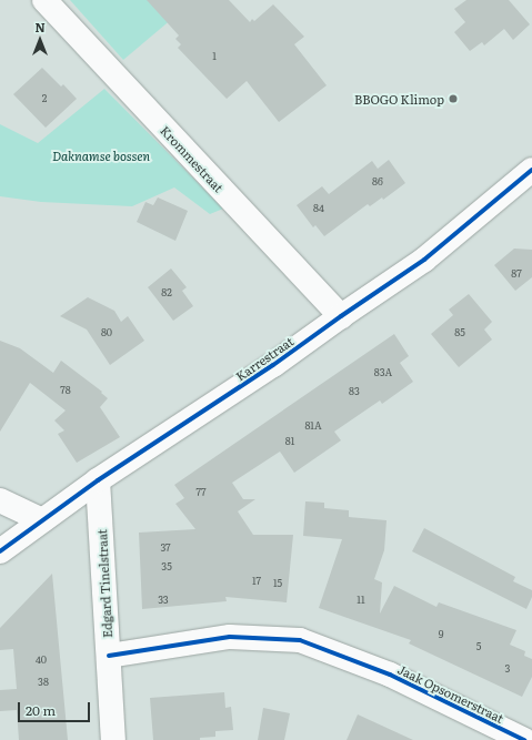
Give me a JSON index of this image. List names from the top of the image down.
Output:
{
  "streets": {
    "street": [
      "Krommestraat",
      "Karrestraat",
      "Edgard Tinelstraat",
      "Jaak Opsomerstraat"
    ]
  },
  "crossings": [
    ["Krommestraat", "Karrestraat"],
    ["Karrestraat", "Edgard Tinelstraat"],
    ["Edgard Tinelstraat", "Jaak Opsomerstraat"]
  ],
  "parks": ["Daknamse bossen"],
  "places": ["BBOGO Klimop"],
  "house_numbers": [
    "1",
    "2",
    "86",
    "84",
    "87",
    "82",
    "80",
    "85",
    "83A",
    "78",
    "83",
    "81A",
    "81",
    "77",
    "37",
    "35",
    "17",
    "15",
    "33",
    "11",
    "9",
    "5",
    "40",
    "3",
    "38"
  ],
  "scale_bar": "20 m",
  "north": "top"
}
